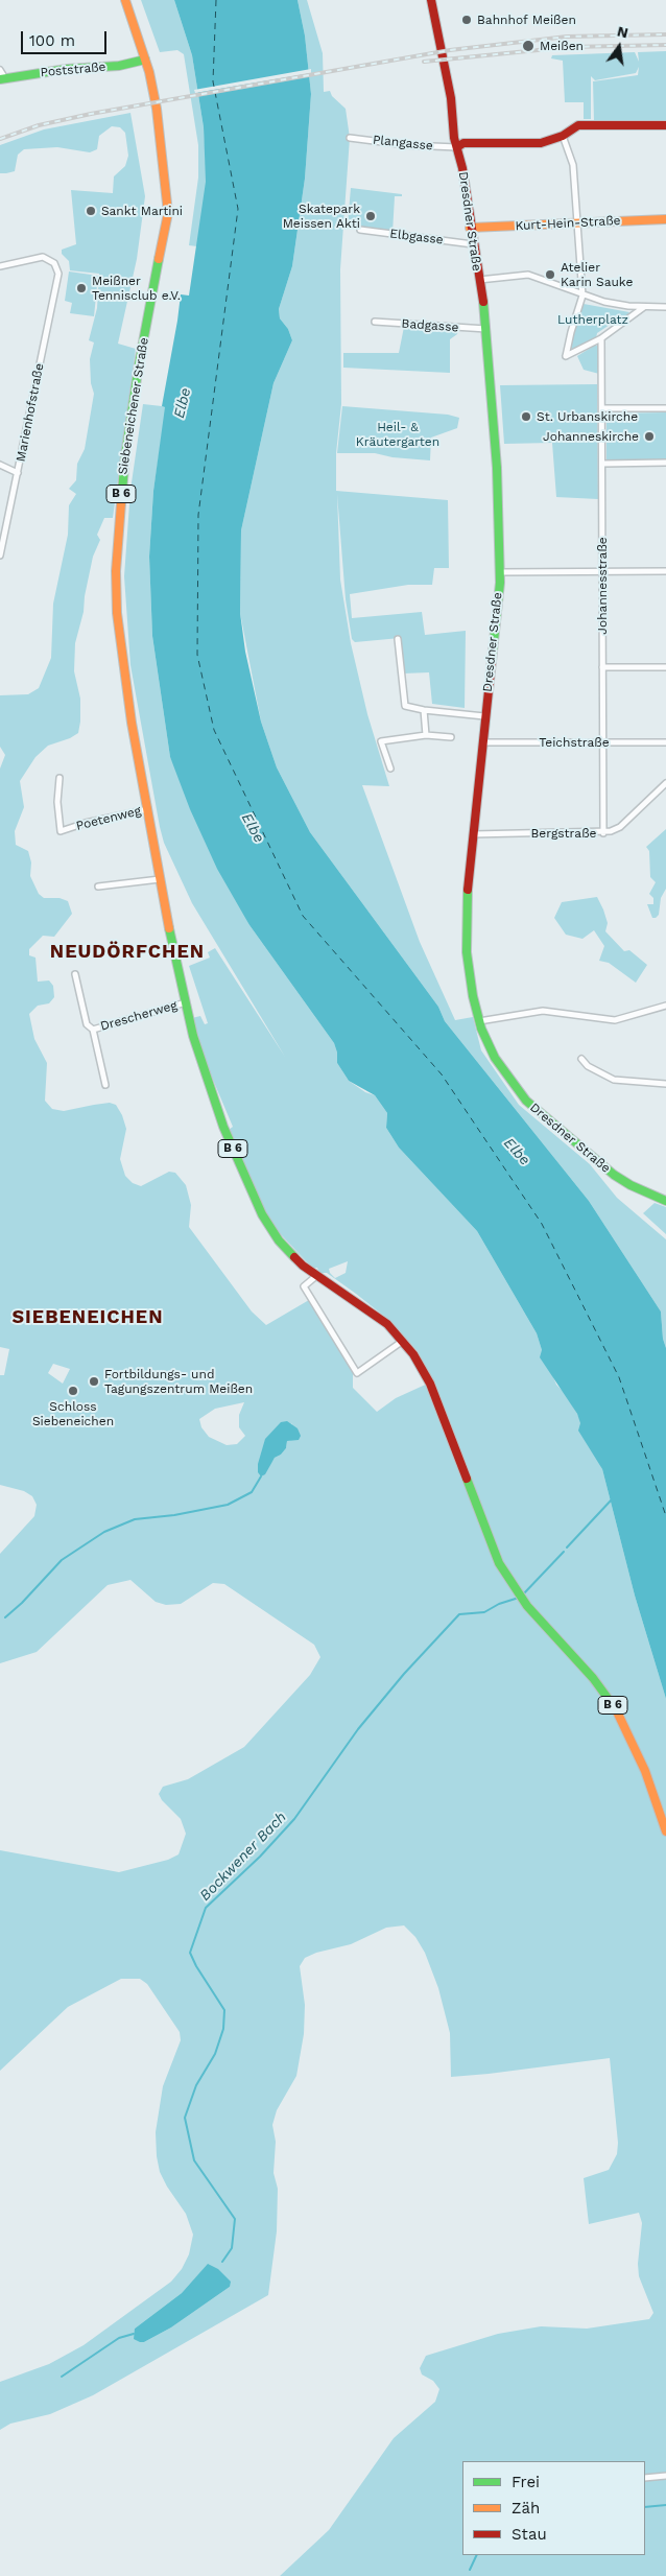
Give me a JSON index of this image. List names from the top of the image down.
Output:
{
  "streets": {
    "main road": [
      "Poststraße",
      "Dresdner Straße",
      "Kurt-Hein-Straße",
      "Siebeneichener Straße",
      "B 6"
    ],
    "street": [
      "Plangasse",
      "Elbgasse",
      "Badgasse",
      "Marienhofstraße",
      "Johannesstraße",
      "Teichstraße",
      "Poetenweg",
      "Bergstraße",
      "Drescherweg"
    ]
  },
  "crossings": [
    ["Poststraße", "Siebeneichener Straße"],
    ["Poststraße", "B 6"],
    ["Plangasse", "Dresdner Straße"],
    ["Dresdner Straße", "Kurt-Hein-Straße"],
    ["Dresdner Straße", "Elbgasse"],
    ["Dresdner Straße", "Badgasse"],
    ["Dresdner Straße", "Teichstraße"],
    ["Dresdner Straße", "Bergstraße"],
    ["Siebeneichener Straße", "B 6"],
    ["Siebeneichener Straße", "Poetenweg"],
    ["Siebeneichener Straße", "Drescherweg"],
    ["Johannesstraße", "Teichstraße"],
    ["Johannesstraße", "Bergstraße"]
  ],
  "districts": ["NEUDÖRFCHEN", "SIEBENEICHEN"],
  "water": ["Elbe", "Bockwener Bach"],
  "parks": ["Lutherplatz", "Heil- & Kräutergarten"],
  "places": [
    "Bahnhof Meißen",
    "Meißen",
    "Sankt Martini",
    "Skatepark Meissen Akti",
    "Atelier Karin Sauke",
    "Meißner Tennisclub e.V.",
    "St. Urbanskirche",
    "Johanneskirche",
    "Fortbildungs- und Tagungszentrum Meißen",
    "Schloss Siebeneichen"
  ],
  "legend": ["Frei", "Zäh", "Stau"],
  "scale_bar": "100 m",
  "north": "top"
}
